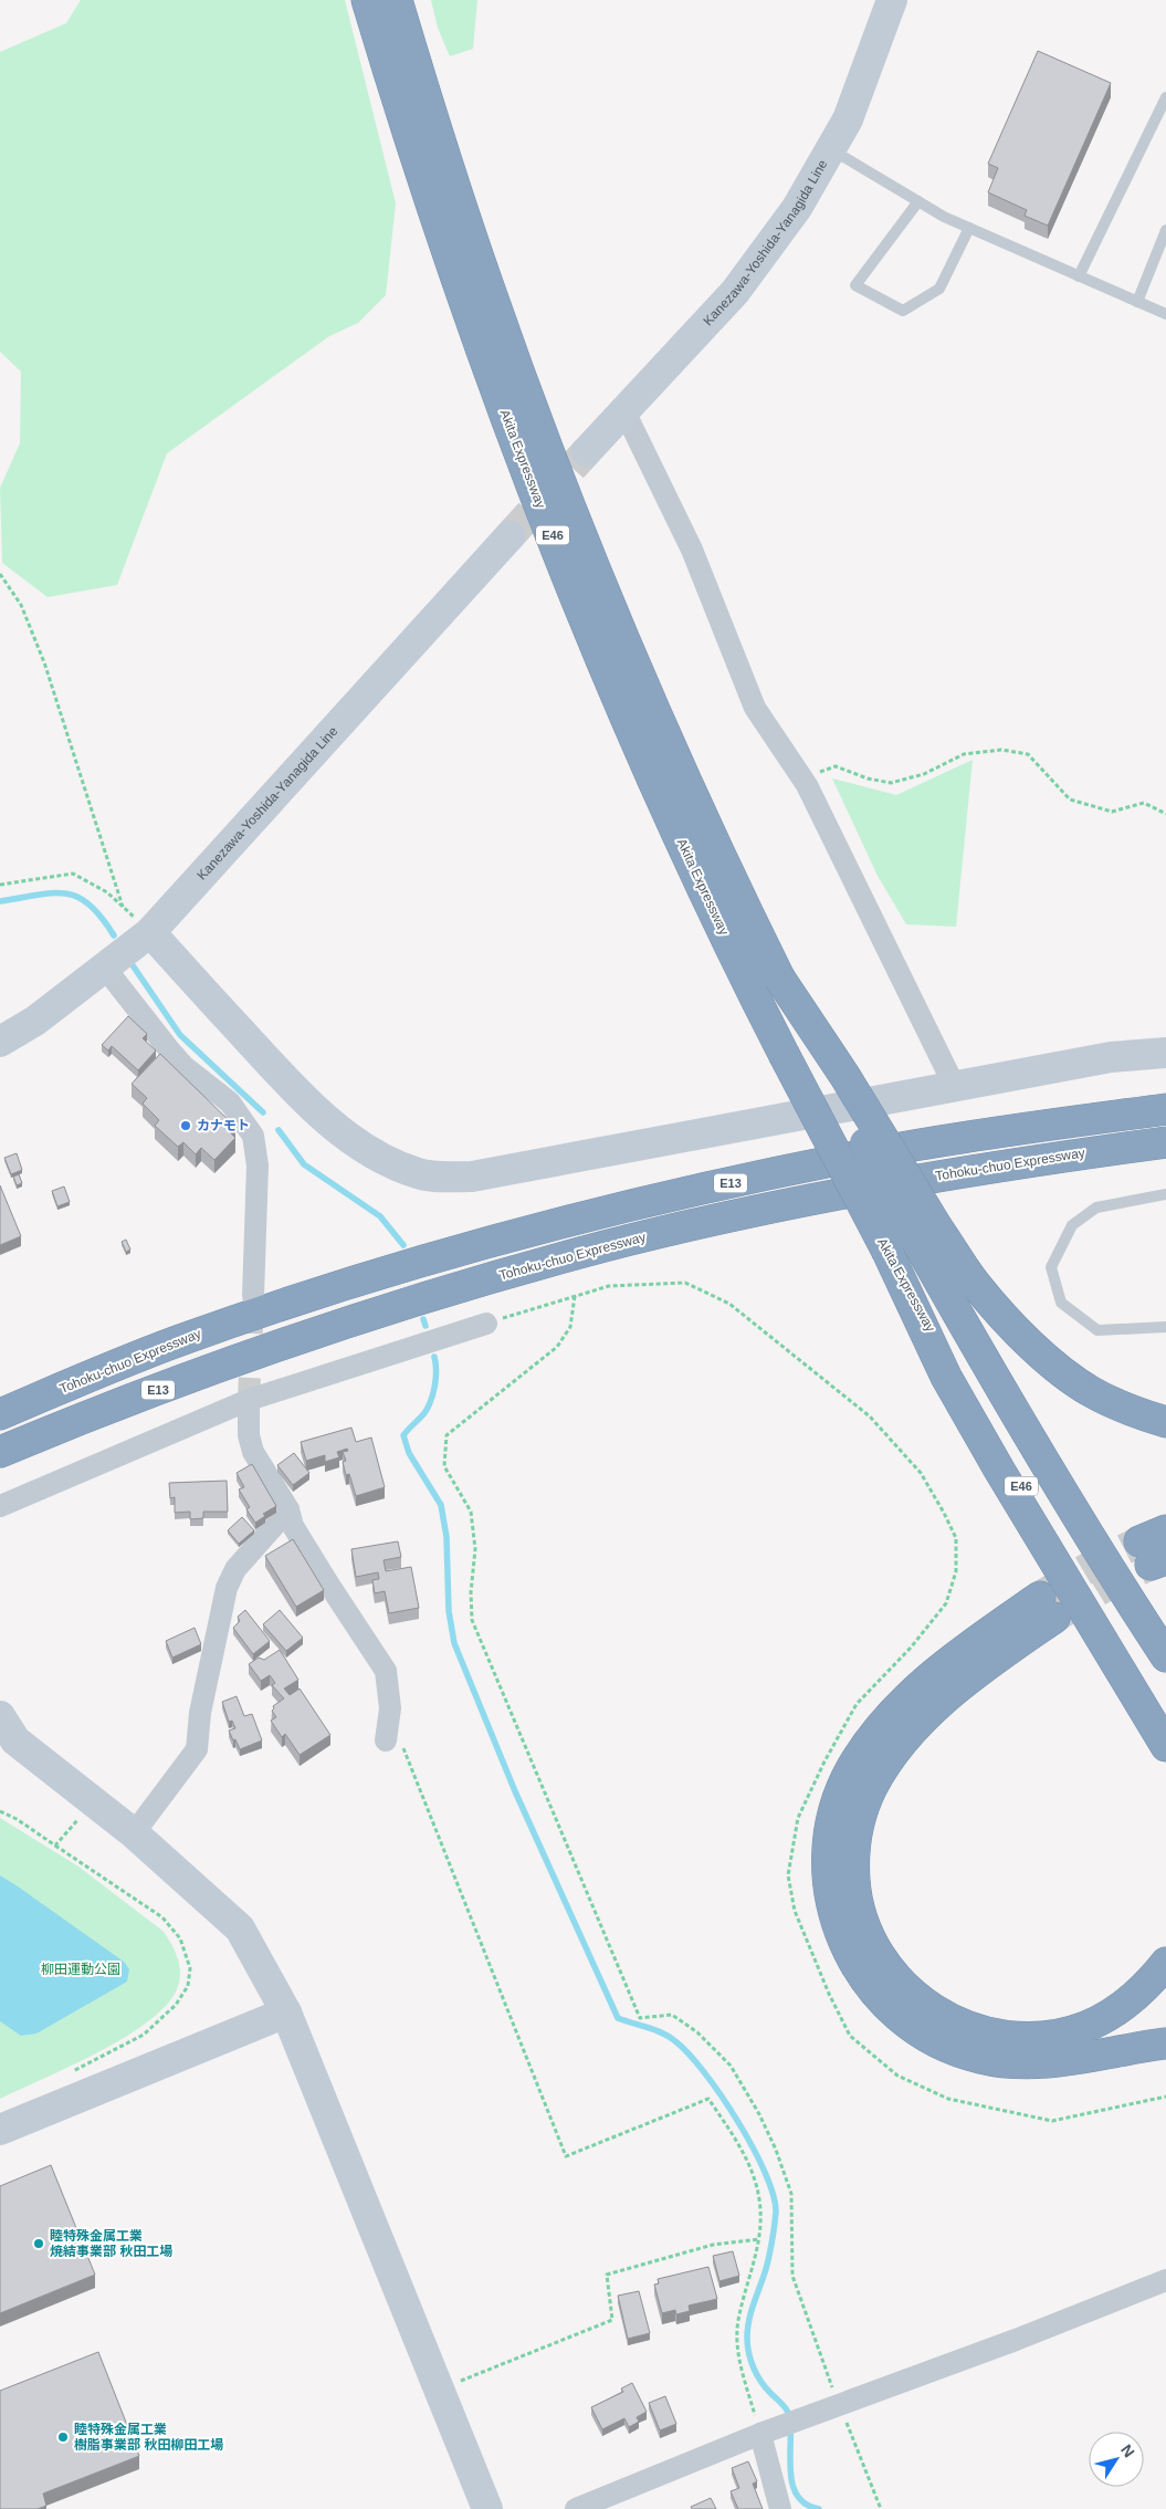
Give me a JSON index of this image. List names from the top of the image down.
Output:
{
  "streets": {
    "highway": [
      "Akita Expressway",
      "E46",
      "Tohoku-chuo Expressway",
      "E13"
    ],
    "street": ["Kanezawa-Yoshida-Yanagida Line"]
  },
  "crossings": [
    ["Akita Expressway", "E46"]
  ],
  "parks": ["柳田運動公園"],
  "places": ["カナモト", "睦特殊金属工業 焼結事業部 秋田工場", "睦特殊金属工業 樹脂事業部 秋田柳田工場"],
  "north": "top right"
}
